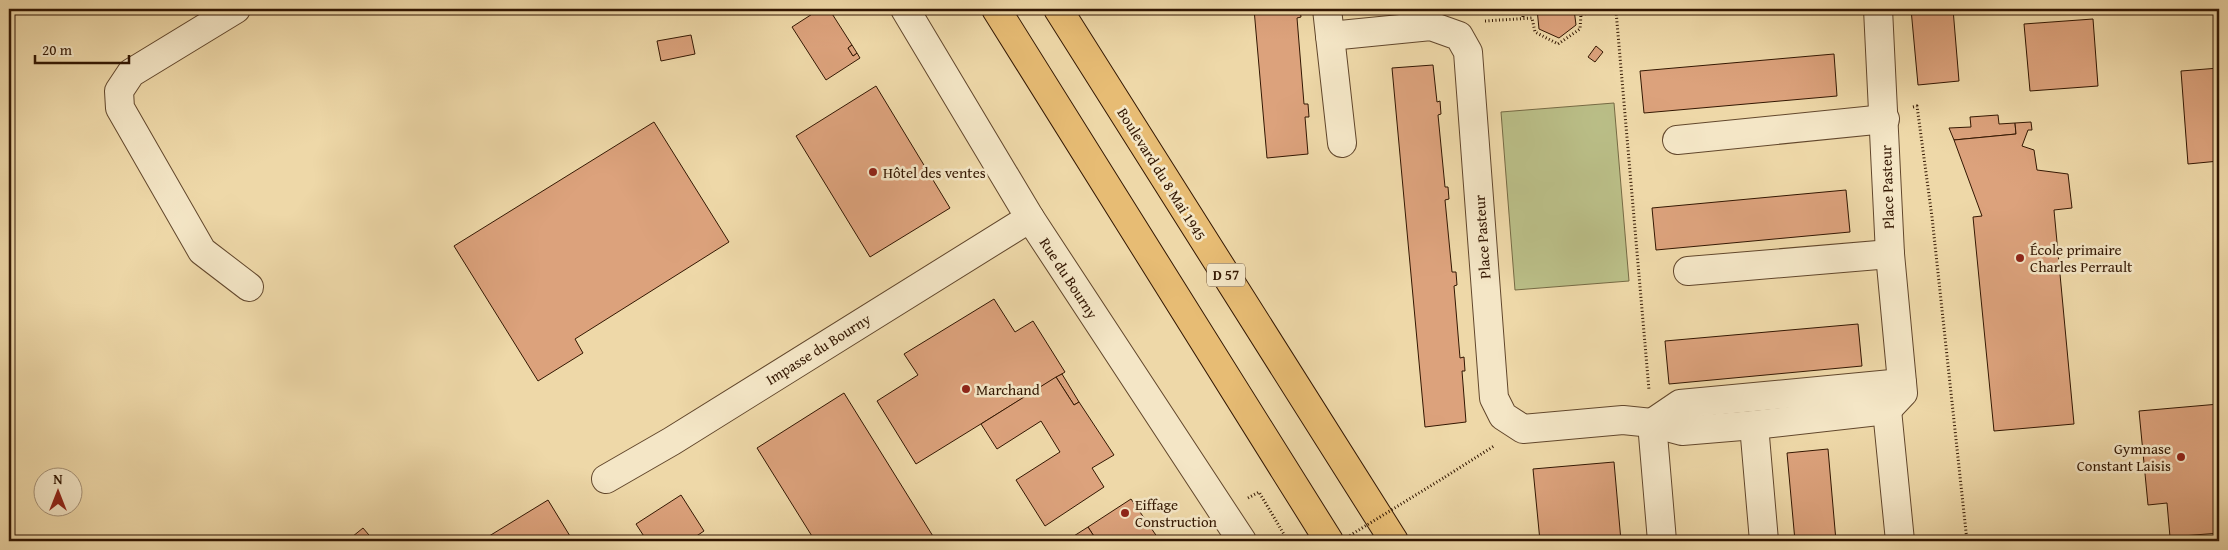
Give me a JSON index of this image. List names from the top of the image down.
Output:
{
  "streets": {
    "main road": ["Boulevard du 8 Mai 1945", "D 57"],
    "street": ["Place Pasteur", "Rue du Bourny", "Impasse du Bourny"]
  },
  "crossings": [
    ["Rue du Bourny", "Impasse du Bourny"]
  ],
  "places": [
    "Hôtel des ventes",
    "École primaire Charles Perrault",
    "Marchand",
    "Gymnase Constant Laisis",
    "Eiffage Construction"
  ],
  "scale_bar": "20 m",
  "north": "top"
}
